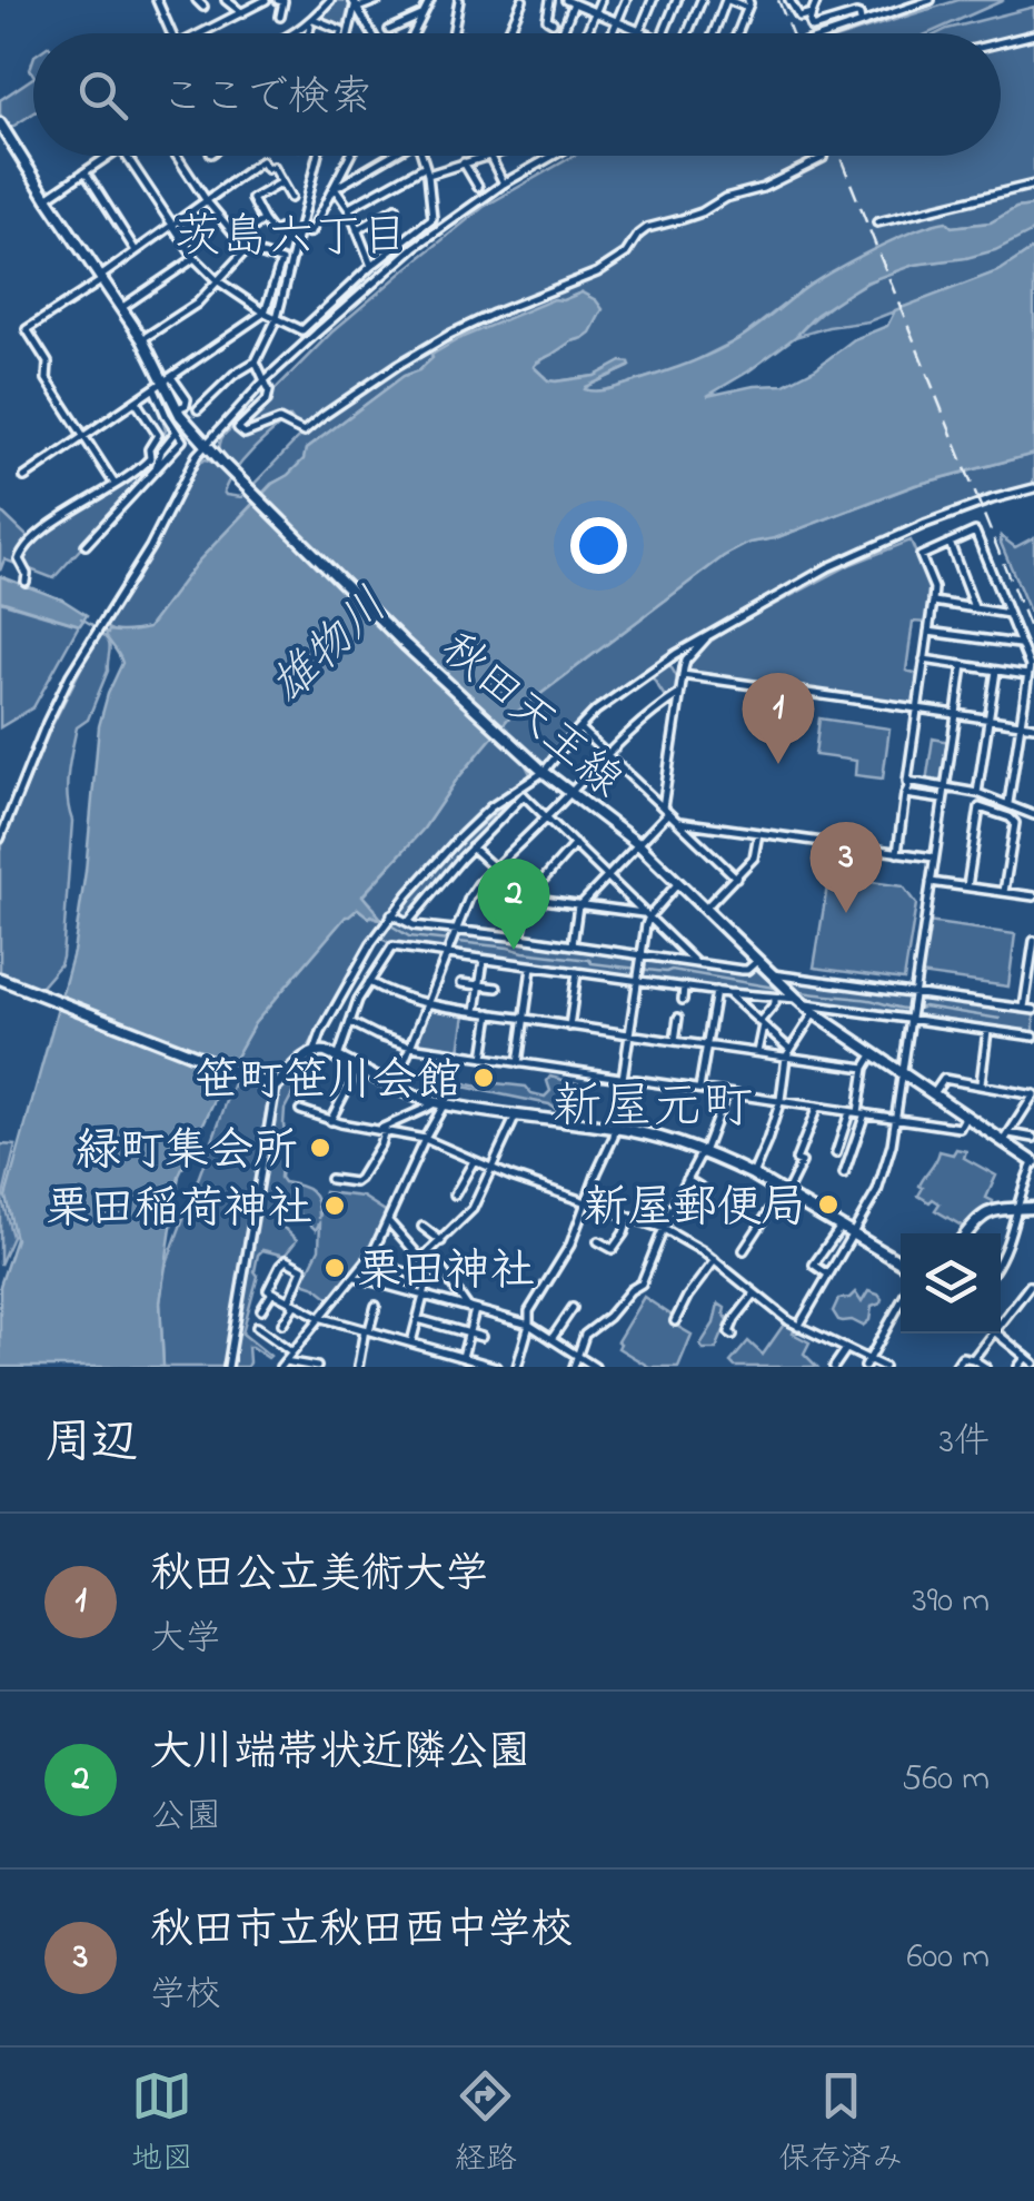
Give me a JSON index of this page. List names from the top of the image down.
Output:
{
  "streets": {
    "main road": ["秋田天王線"]
  },
  "districts": ["茨島六丁目", "新屋元町"],
  "water": ["雄物川"],
  "places": [
    "笹町笹川会館",
    "緑町集会所",
    "新屋郵便局",
    "栗田稲荷神社",
    "栗田神社"
  ],
  "page": {
    "search": "ここで検索",
    "pins": ["1", "3", "2"],
    "heading": ["周辺", "3件"],
    "list": [
      {
        "mark": "1",
        "name": "秋田公立美術大学",
        "note": "大学",
        "value": "390 m"
      },
      {
        "mark": "2",
        "name": "大川端帯状近隣公園",
        "note": "公園",
        "value": "560 m"
      },
      {
        "mark": "3",
        "name": "秋田市立秋田西中学校",
        "note": "学校",
        "value": "600 m"
      }
    ],
    "nav": ["地図", "経路", "保存済み"]
  }
}
